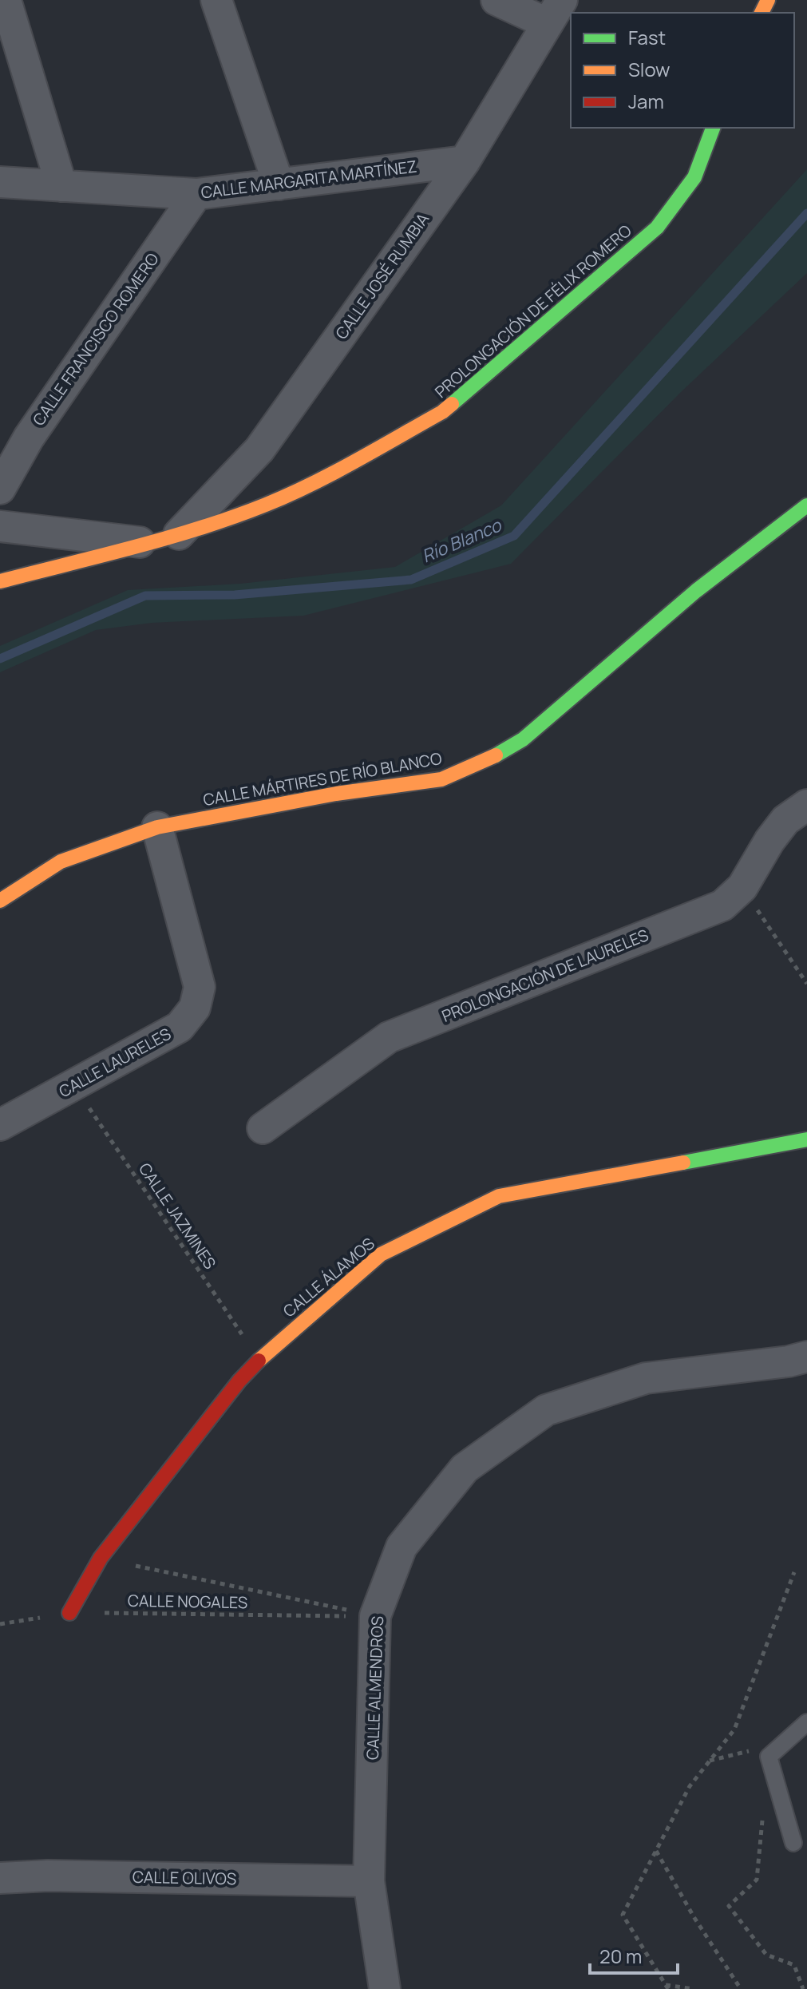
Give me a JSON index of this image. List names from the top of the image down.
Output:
{
  "streets": {
    "main road": ["PROLONGACIÓN DE FÉLIX ROMERO", "CALLE MÁRTIRES DE RÍO BLANCO", "CALLE ÁLAMOS"],
    "street": [
      "CALLE MARGARITA MARTÍNEZ",
      "CALLE JOSÉ RUMBIA",
      "CALLE FRANCISCO ROMERO",
      "PROLONGACIÓN DE LAURELES",
      "CALLE LAURELES",
      "CALLE ALMENDROS",
      "CALLE OLIVOS"
    ],
    "path": ["CALLE JAZMINES", "CALLE NOGALES"]
  },
  "crossings": [
    ["CALLE MARGARITA MARTÍNEZ", "CALLE JOSÉ RUMBIA"],
    ["CALLE MARGARITA MARTÍNEZ", "CALLE FRANCISCO ROMERO"],
    ["CALLE JOSÉ RUMBIA", "PROLONGACIÓN DE FÉLIX ROMERO"],
    ["CALLE MÁRTIRES DE RÍO BLANCO", "CALLE LAURELES"],
    ["CALLE LAURELES", "CALLE JAZMINES"],
    ["CALLE JAZMINES", "CALLE ÁLAMOS"],
    ["CALLE ÁLAMOS", "CALLE NOGALES"],
    ["CALLE NOGALES", "CALLE ALMENDROS"],
    ["CALLE ALMENDROS", "CALLE OLIVOS"]
  ],
  "water": ["Río Blanco"],
  "legend": ["Fast", "Slow", "Jam"],
  "scale_bar": "20 m"
}
